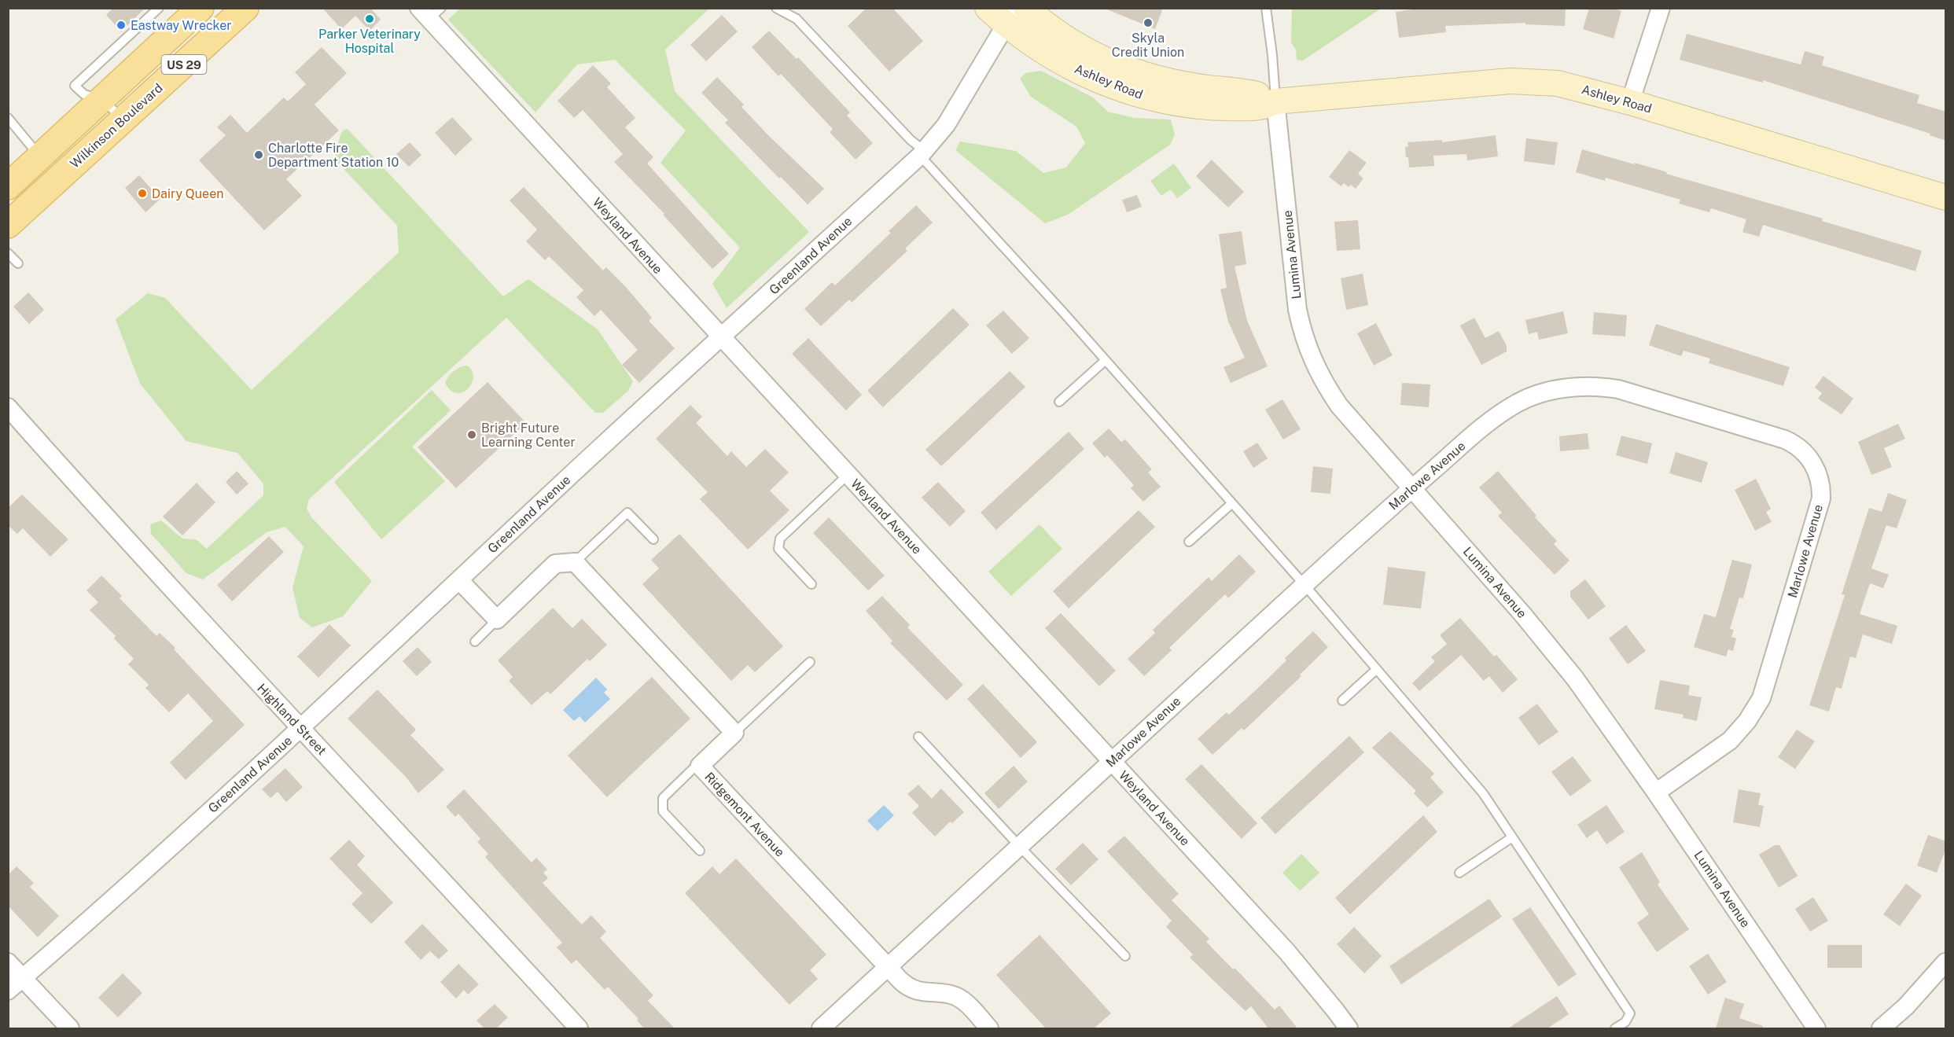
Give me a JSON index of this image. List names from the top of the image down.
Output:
{
  "streets": {
    "main road": ["US 29", "Wilkinson Boulevard"],
    "street": [
      "Ashley Road",
      "Weyland Avenue",
      "Lumina Avenue",
      "Greenland Avenue",
      "Marlowe Avenue",
      "Highland Street",
      "Ridgemont Avenue"
    ]
  },
  "crossings": [
    ["Ashley Road", "Lumina Avenue"],
    ["Ashley Road", "Greenland Avenue"],
    ["Weyland Avenue", "Greenland Avenue"],
    ["Weyland Avenue", "Marlowe Avenue"],
    ["Lumina Avenue", "Marlowe Avenue"],
    ["Greenland Avenue", "Highland Street"],
    ["Marlowe Avenue", "Ridgemont Avenue"]
  ],
  "places": [
    "Parker Veterinary Hospital",
    "Skyla Credit Union",
    "Eastway Wrecker",
    "Charlotte Fire Department Station 10",
    "Dairy Queen",
    "Bright Future Learning Center"
  ]
}
